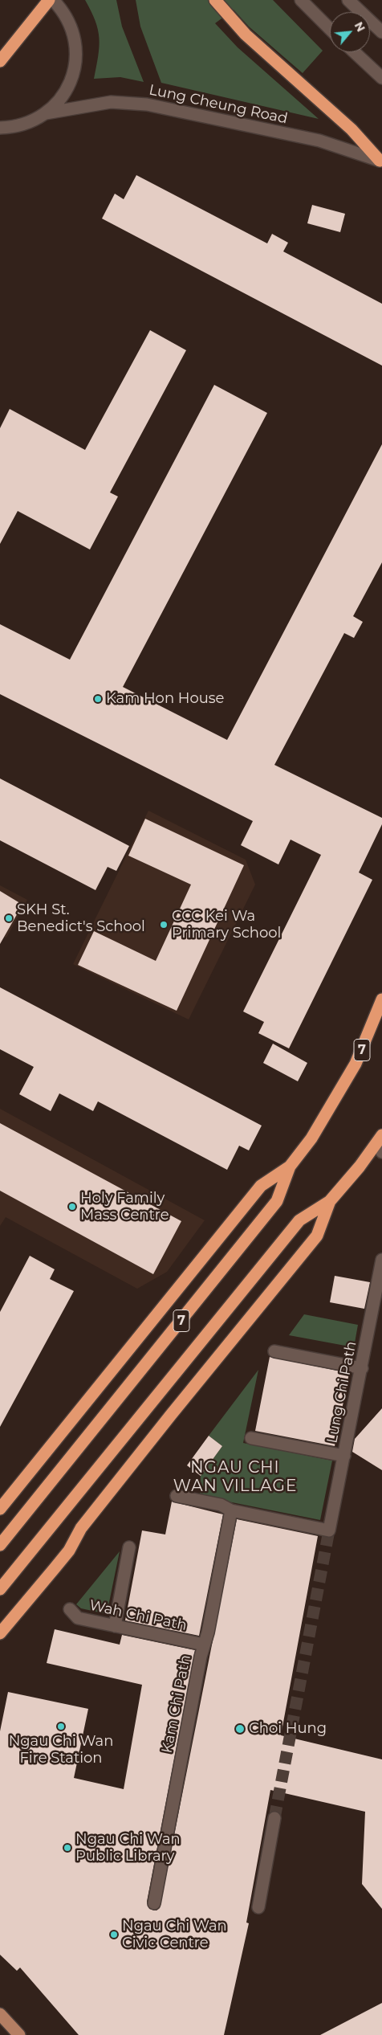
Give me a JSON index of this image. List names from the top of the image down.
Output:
{
  "streets": {
    "highway": ["7"],
    "street": [
      "Lung Cheung Road",
      "Lung Chi Path",
      "Wah Chi Path",
      "Kam Chi Path"
    ]
  },
  "crossings": [
    ["Lung Chi Path", "Kam Chi Path"],
    ["Wah Chi Path", "Kam Chi Path"]
  ],
  "districts": ["NGAU CHI WAN VILLAGE"],
  "places": [
    "Kam Hon House",
    "SKH St. Benedict's School",
    "CCC Kei Wa Primary School",
    "Holy Family Mass Centre",
    "Ngau Chi Wan Fire Station",
    "Choi Hung",
    "Ngau Chi Wan Public Library",
    "Ngau Chi Wan Civic Centre"
  ],
  "north": "top right"
}
